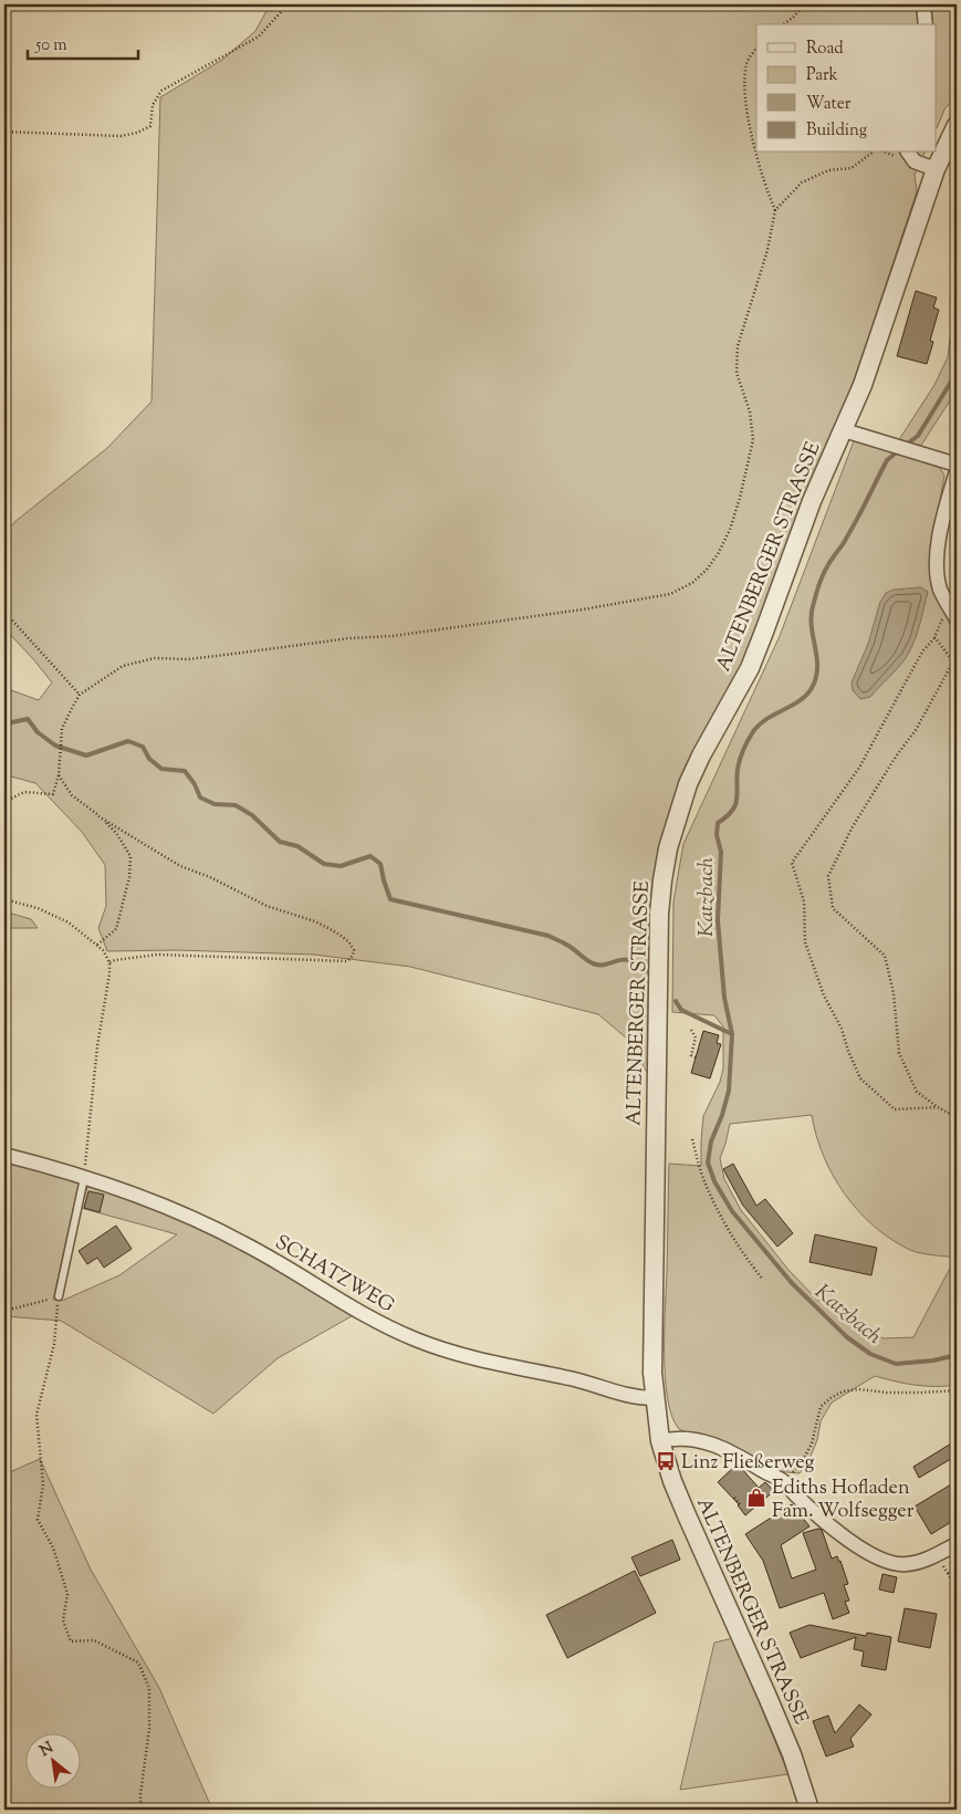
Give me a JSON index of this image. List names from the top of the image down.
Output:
{
  "streets": {
    "street": ["ALTENBERGER STRASSE", "SCHATZWEG"]
  },
  "crossings": [
    ["ALTENBERGER STRASSE", "SCHATZWEG"]
  ],
  "water": ["Katzbach"],
  "places": {
    "bus stop": ["Linz Fließerweg"],
    "shop": ["Ediths Hofladen Fam. Wolfsegger"]
  },
  "legend": [
    "Road",
    "Park",
    "Water",
    "Building"
  ],
  "scale_bar": "50 m",
  "north": "top left"
}
